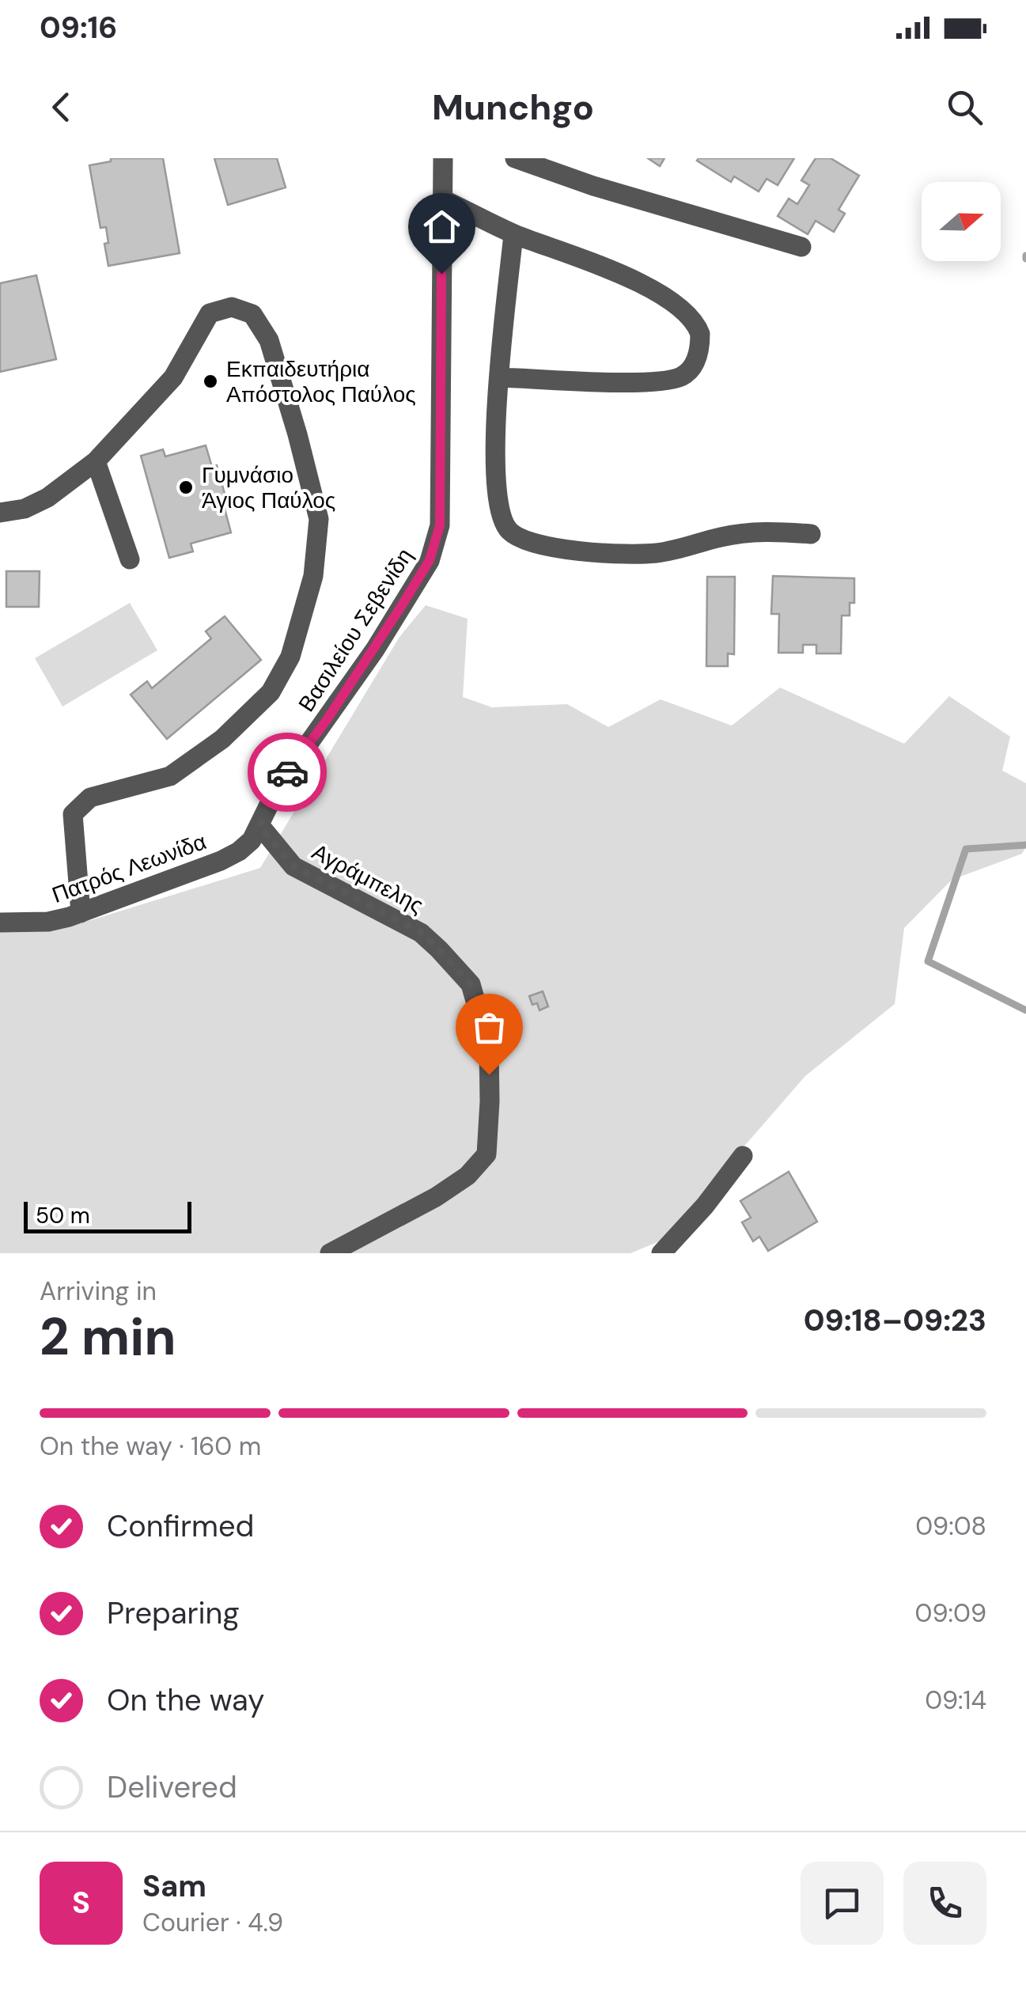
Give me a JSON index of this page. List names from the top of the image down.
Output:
{
  "streets": {
    "street": ["Βασιλείου Σεβενίδη", "Πατρός Λεωνίδα", "Αγράμπελης"]
  },
  "crossings": [
    ["Βασιλείου Σεβενίδη", "Πατρός Λεωνίδα"],
    ["Βασιλείου Σεβενίδη", "Αγράμπελης"],
    ["Πατρός Λεωνίδα", "Αγράμπελης"]
  ],
  "places": ["Εκπαιδευτήρια Απόστολος Παύλος", "Γυμνάσιο Άγιος Παύλος"],
  "scale_bar": "50 m",
  "north": "right",
  "page": {
    "status": "09:16",
    "header": "Munchgo",
    "scale": "50 m",
    "heading": ["2 min", "Arriving in", "09:18–09:23"],
    "panel": ["Sam", "Courier · 4.9"],
    "bar": "On the way · 160 m",
    "list": [
      ["Confirmed", "09:08"],
      ["Preparing", "09:09"],
      ["On the way", "09:14"],
      "Delivered"
    ],
    "round": "S"
  }
}
